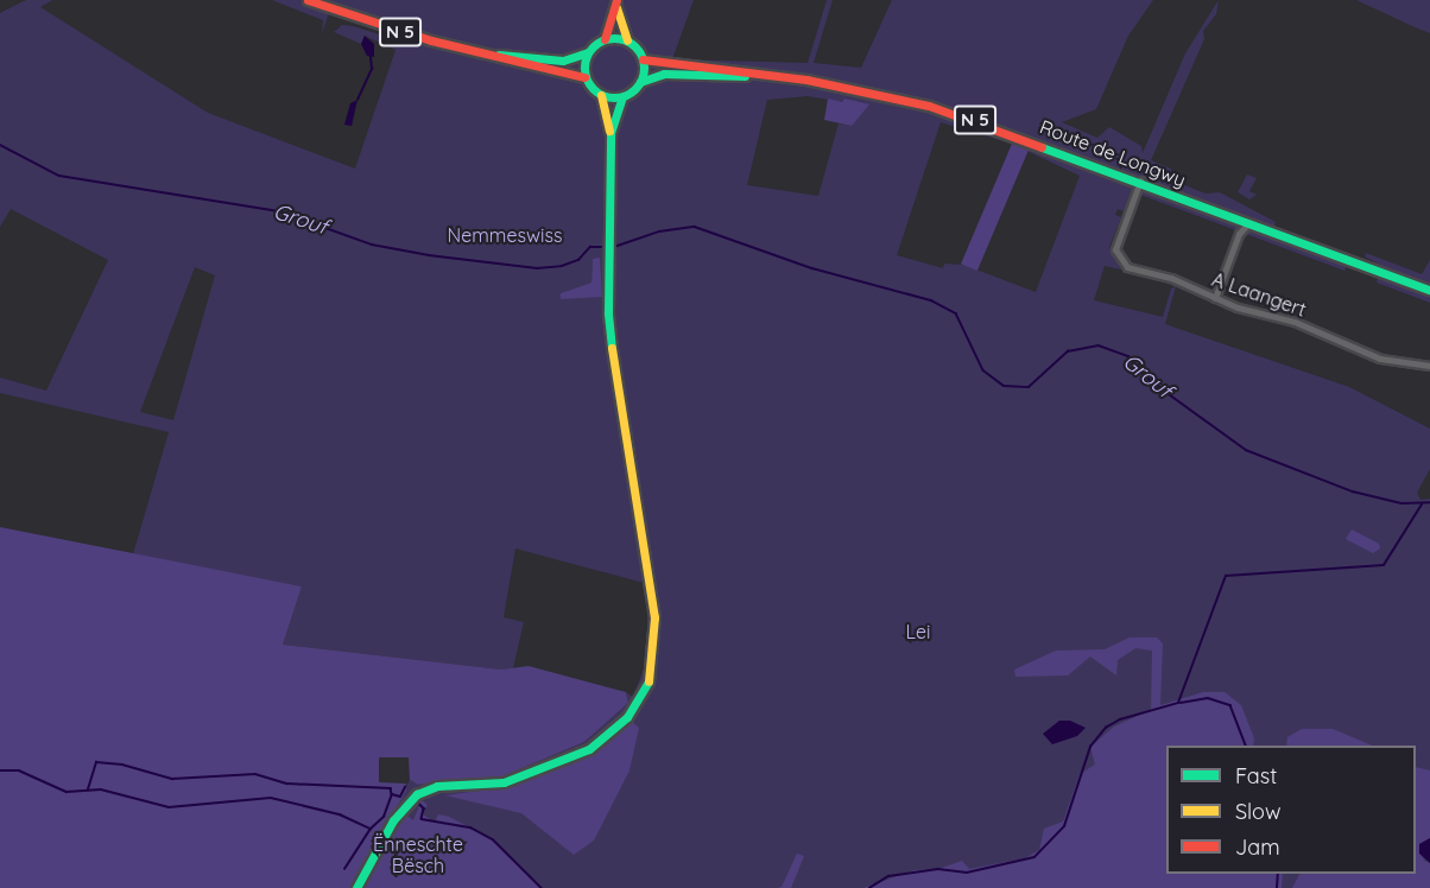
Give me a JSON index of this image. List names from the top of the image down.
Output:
{
  "streets": {
    "main road": ["N 5", "Route de Longwy"],
    "street": ["A Laangert"]
  },
  "crossings": [
    ["N 5", "Route de Longwy"],
    ["Route de Longwy", "A Laangert"]
  ],
  "water": ["Grouf"],
  "parks": ["Nemmeswiss", "Lei", "Ënneschte Bësch"],
  "legend": ["Fast", "Slow", "Jam"]
}
